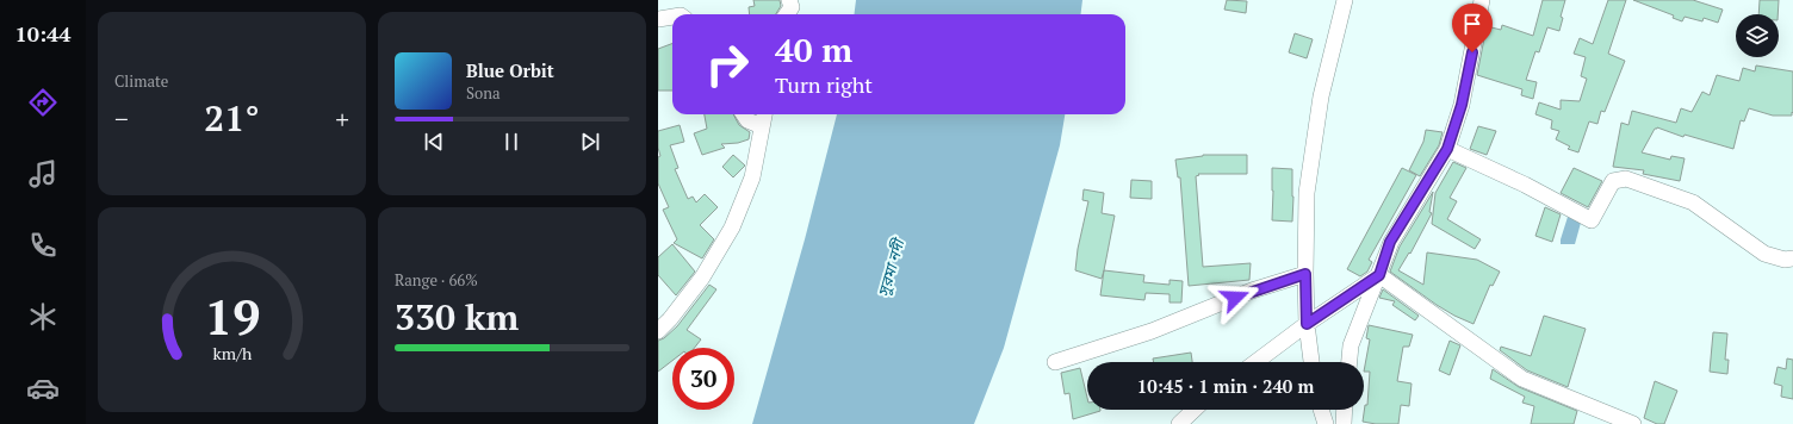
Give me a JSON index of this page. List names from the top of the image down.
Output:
{
  "water": ["সুরমা নদী"],
  "page": {
    "tabs": "10:44",
    "tile": [
      "Climate",
      ["Range · 66%", "330 km"]
    ],
    "turn": ["40 m", "Turn right"],
    "song": ["Blue Orbit", "Sona"],
    "heat": ["−", "21°", "+"],
    "limit": "30",
    "trip": "10:45 · 1 min · 240 m",
    "gauge": ["19", "km/h"]
  }
}
